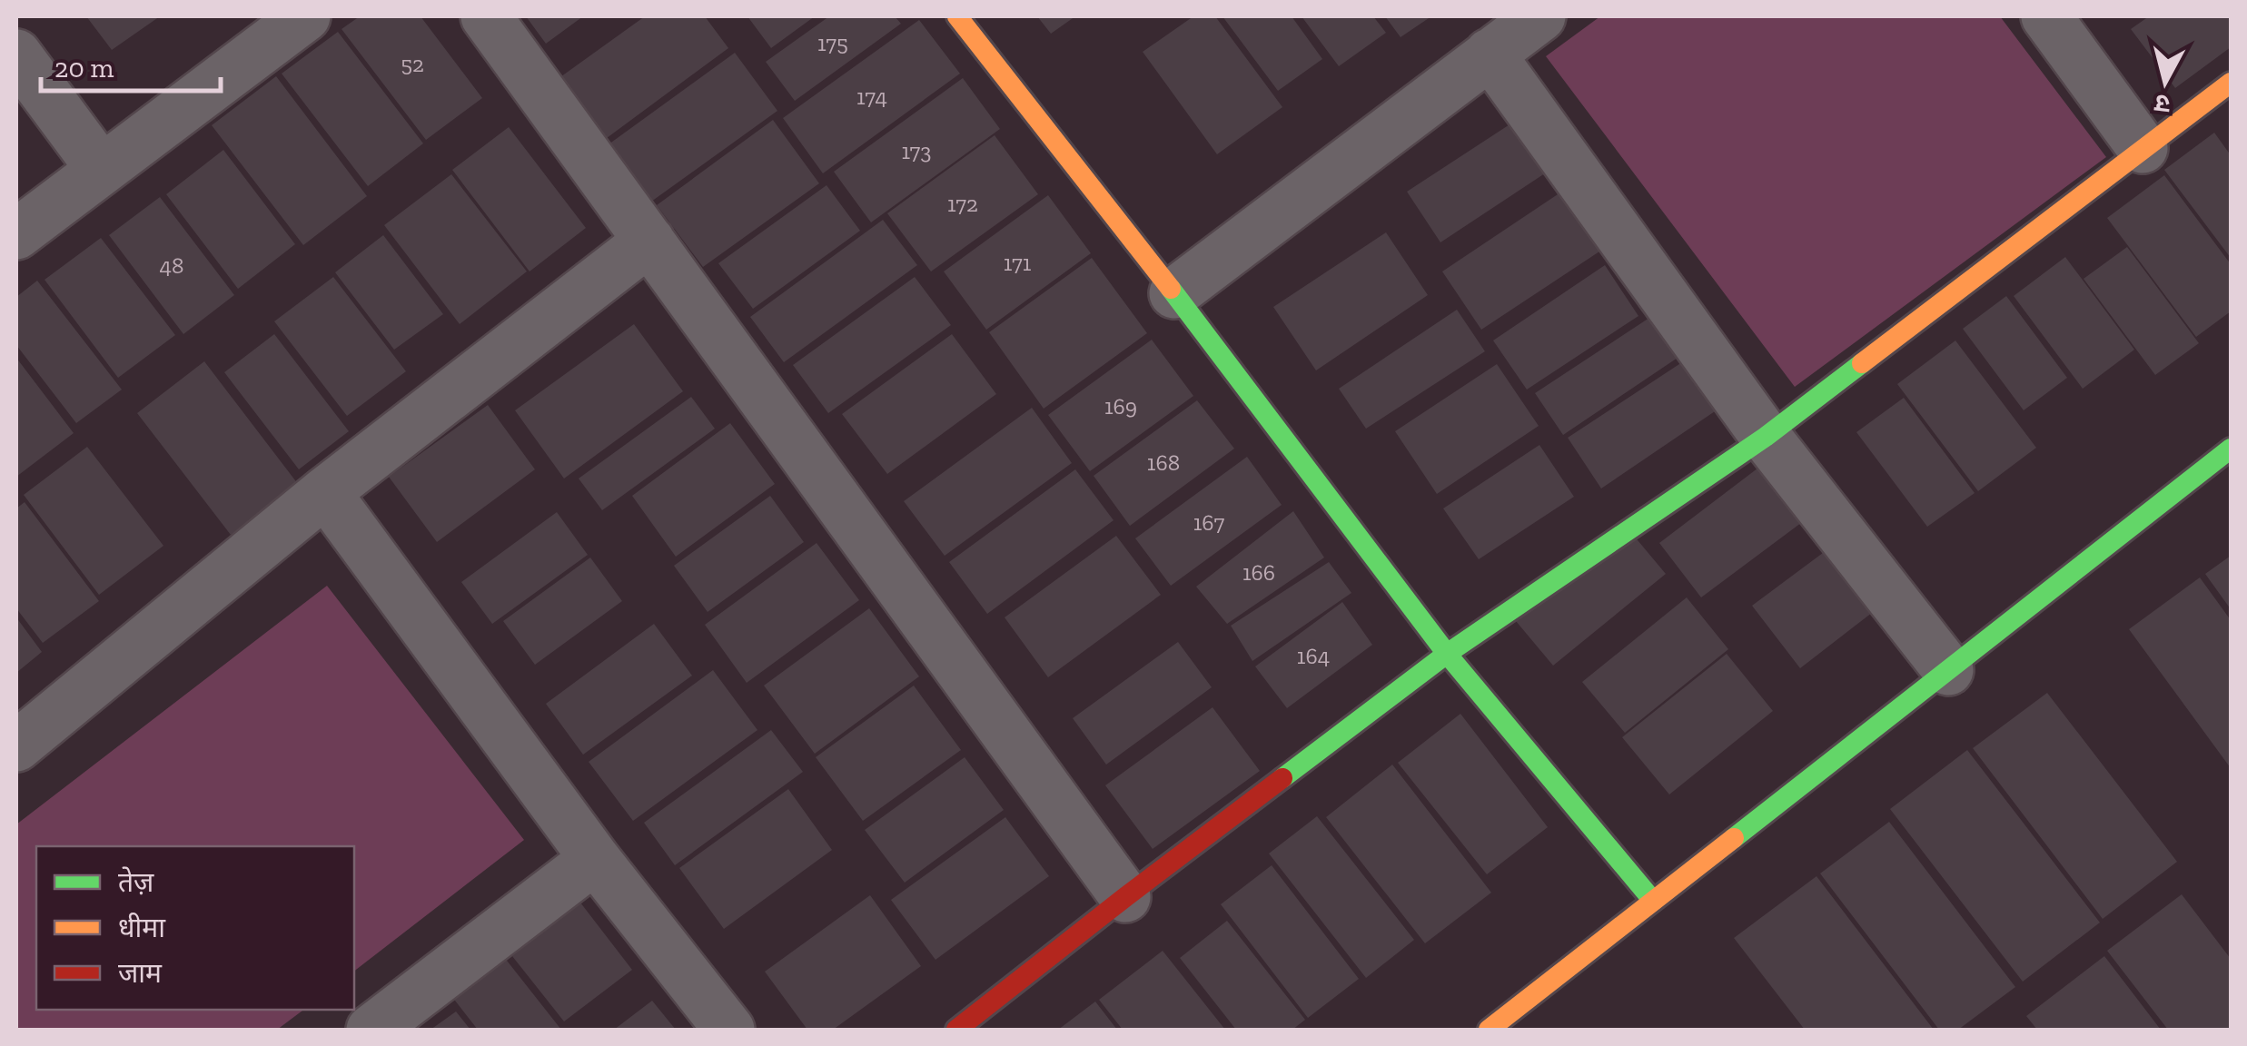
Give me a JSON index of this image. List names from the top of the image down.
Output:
{
  "house_numbers": [
    "175",
    "52",
    "174",
    "173",
    "172",
    "171",
    "48",
    "169",
    "168",
    "167",
    "166",
    "164"
  ],
  "legend": ["तेज़", "धीमा", "जाम"],
  "scale_bar": "20 m",
  "north": "bottom"
}
